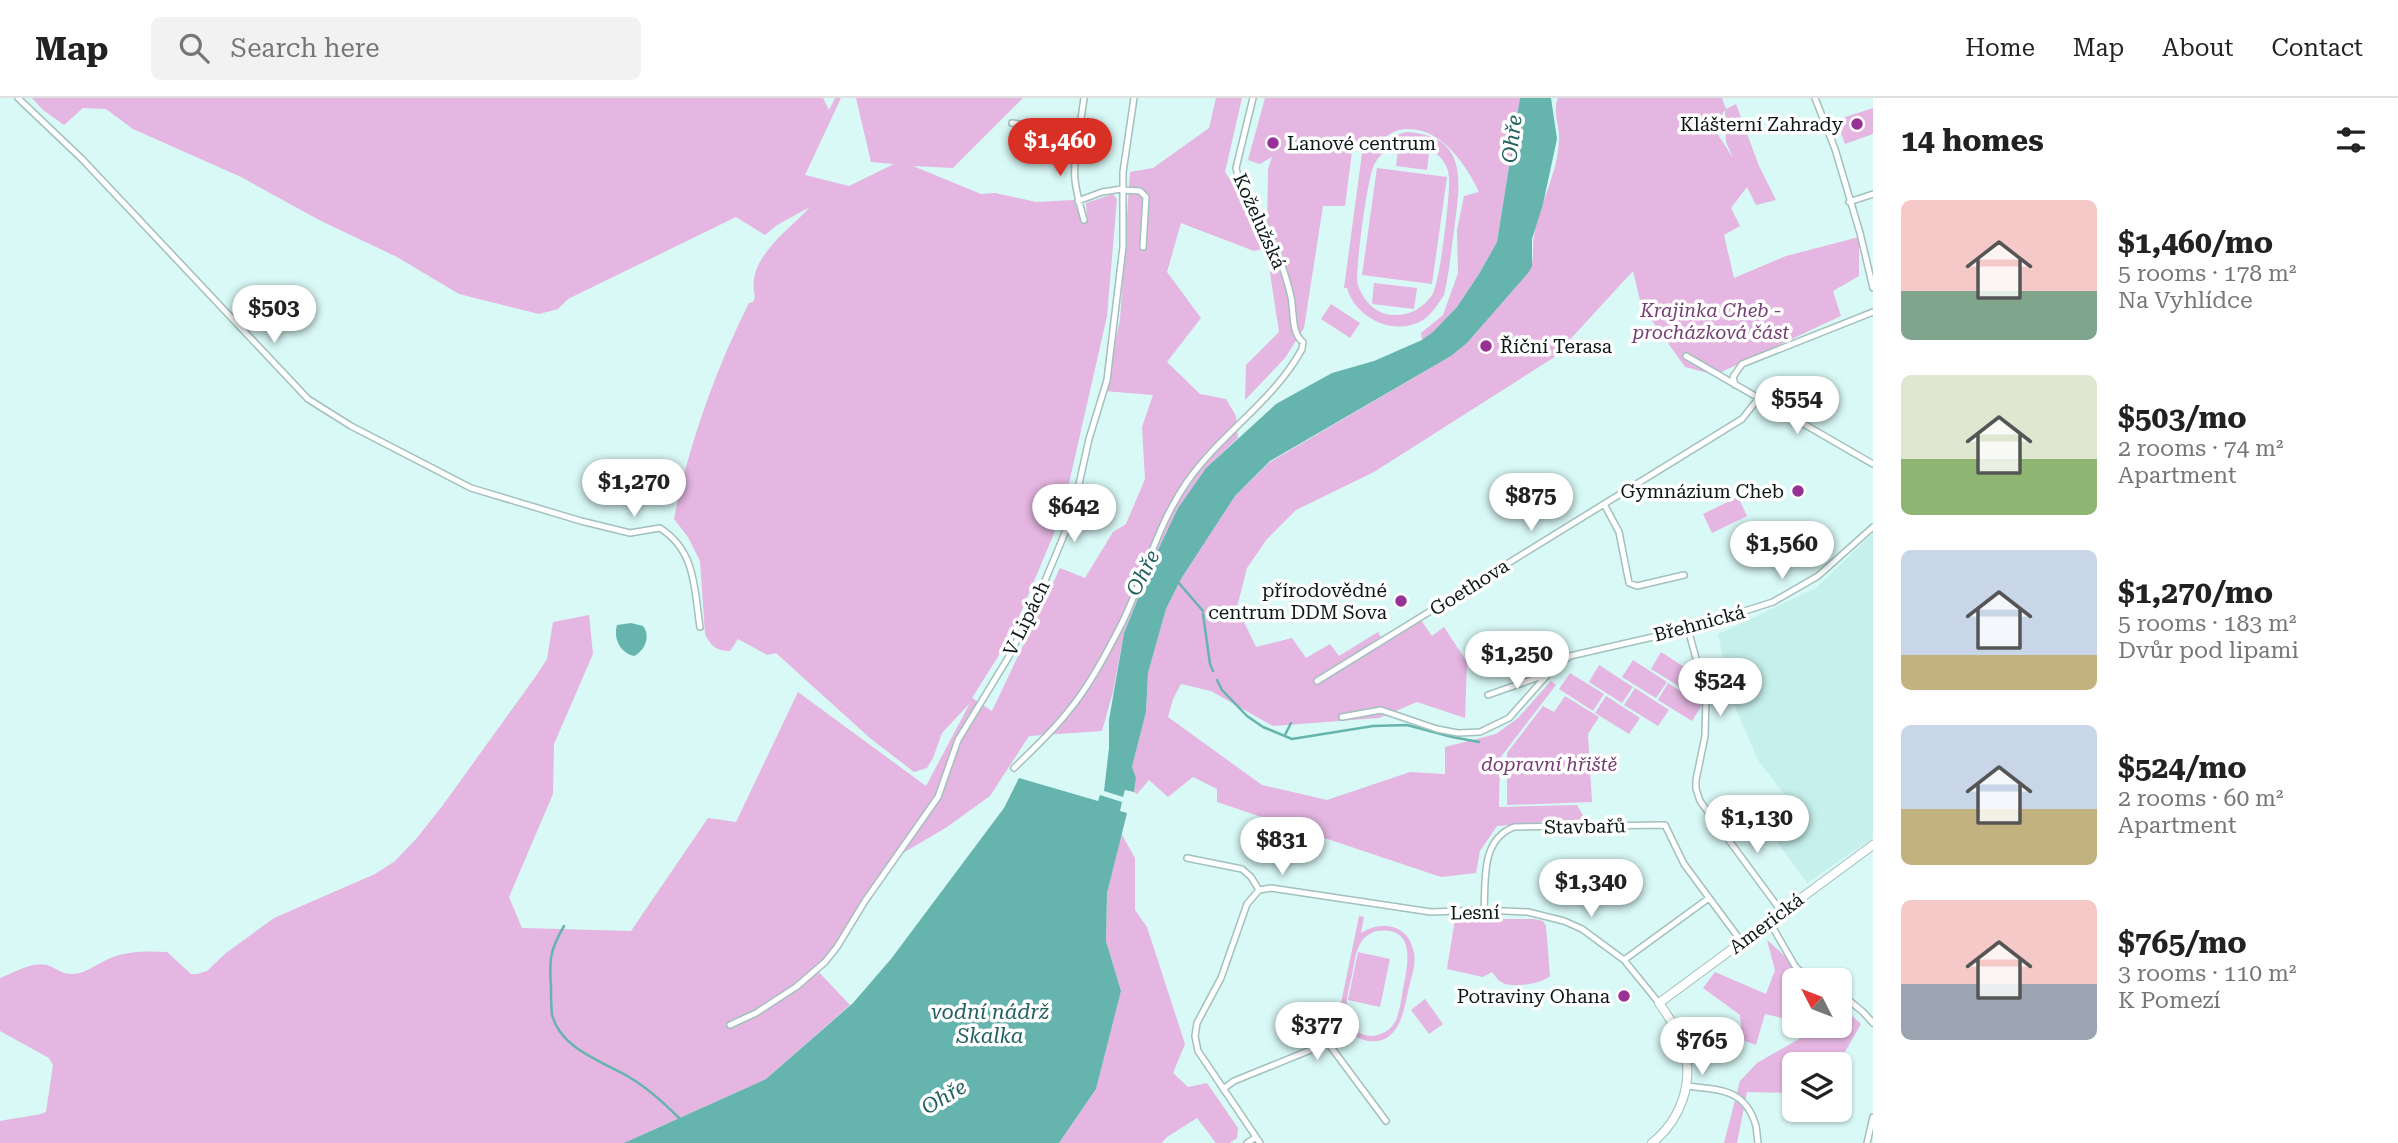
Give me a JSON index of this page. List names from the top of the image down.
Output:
{
  "streets": {
    "street": [
      "Koželužská",
      "Goethova",
      "V Lipách",
      "Břehnická",
      "Stavbařů",
      "Lesní",
      "Americká"
    ]
  },
  "crossings": [
    ["Stavbařů", "Lesní"],
    ["Stavbařů", "Americká"],
    ["Lesní", "Americká"]
  ],
  "water": ["Ohře", "vodní nádrž Skalka"],
  "parks": ["Krajinka Cheb - procházková část", "dopravní hřiště"],
  "places": [
    "Klášterní Zahrady",
    "Lanové centrum",
    "Říční Terasa",
    "Gymnázium Cheb",
    "přírodovědné centrum DDM Sova",
    "Potraviny Ohana"
  ],
  "north": "top left",
  "page": {
    "header": "Map",
    "search": "Search here",
    "nav": [
      "Home",
      "Map",
      "About",
      "Contact"
    ],
    "heading": "14 homes",
    "price": [
      "$1,460",
      "$503",
      "$554",
      "$1,270",
      "$875",
      "$642",
      "$1,560",
      "$1,250",
      "$524",
      "$1,130",
      "$831",
      "$1,340",
      "$377",
      "$765"
    ],
    "list": [
      {
        "name": "$1,460/mo",
        "note": "5 rooms · 178 m² · Na Vyhlídce"
      },
      {
        "name": "$503/mo",
        "note": "2 rooms · 74 m² · Apartment"
      },
      {
        "name": "$1,270/mo",
        "note": "5 rooms · 183 m² · Dvůr pod lipami"
      },
      {
        "name": "$524/mo",
        "note": "2 rooms · 60 m² · Apartment"
      },
      {
        "name": "$765/mo",
        "note": "3 rooms · 110 m² · K Pomezí"
      }
    ]
  }
}
